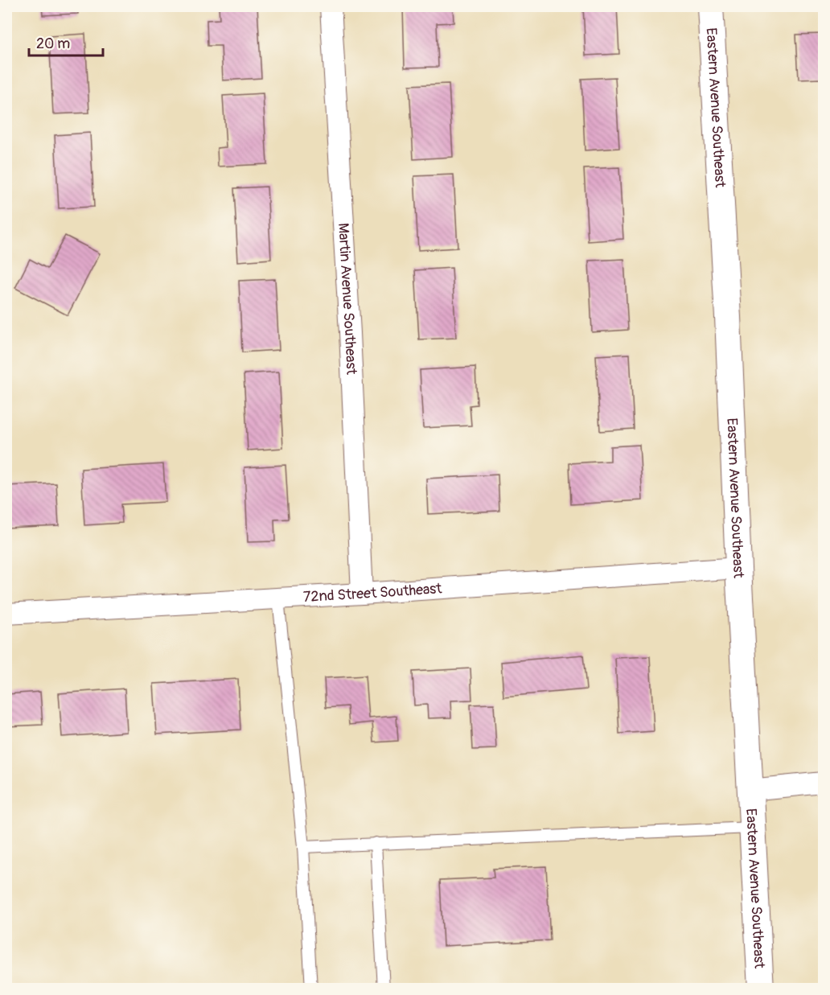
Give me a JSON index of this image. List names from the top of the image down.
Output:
{
  "streets": {
    "street": ["Eastern Avenue Southeast", "Martin Avenue Southeast", "72nd Street Southeast"]
  },
  "crossings": [
    ["Eastern Avenue Southeast", "72nd Street Southeast"],
    ["Martin Avenue Southeast", "72nd Street Southeast"]
  ],
  "scale_bar": "20 m"
}
